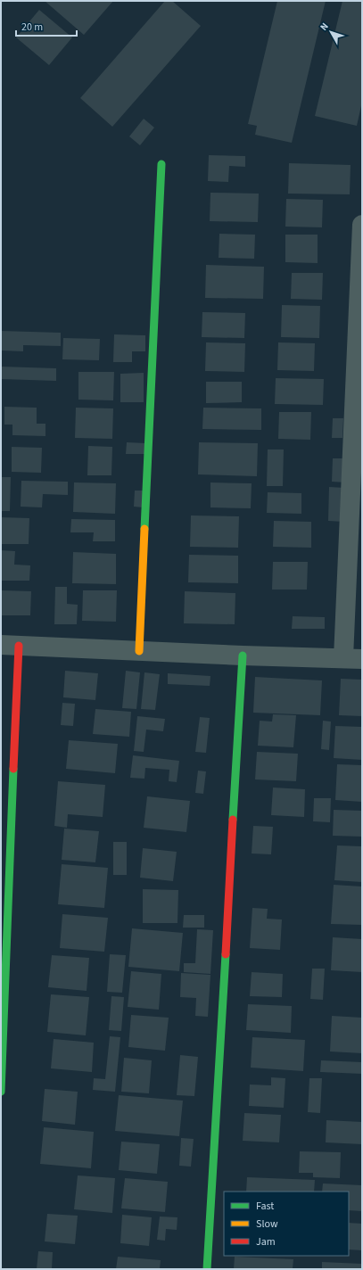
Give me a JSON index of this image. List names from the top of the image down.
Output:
{
  "legend": ["Fast", "Slow", "Jam"],
  "scale_bar": "20 m",
  "north": "top left"
}
